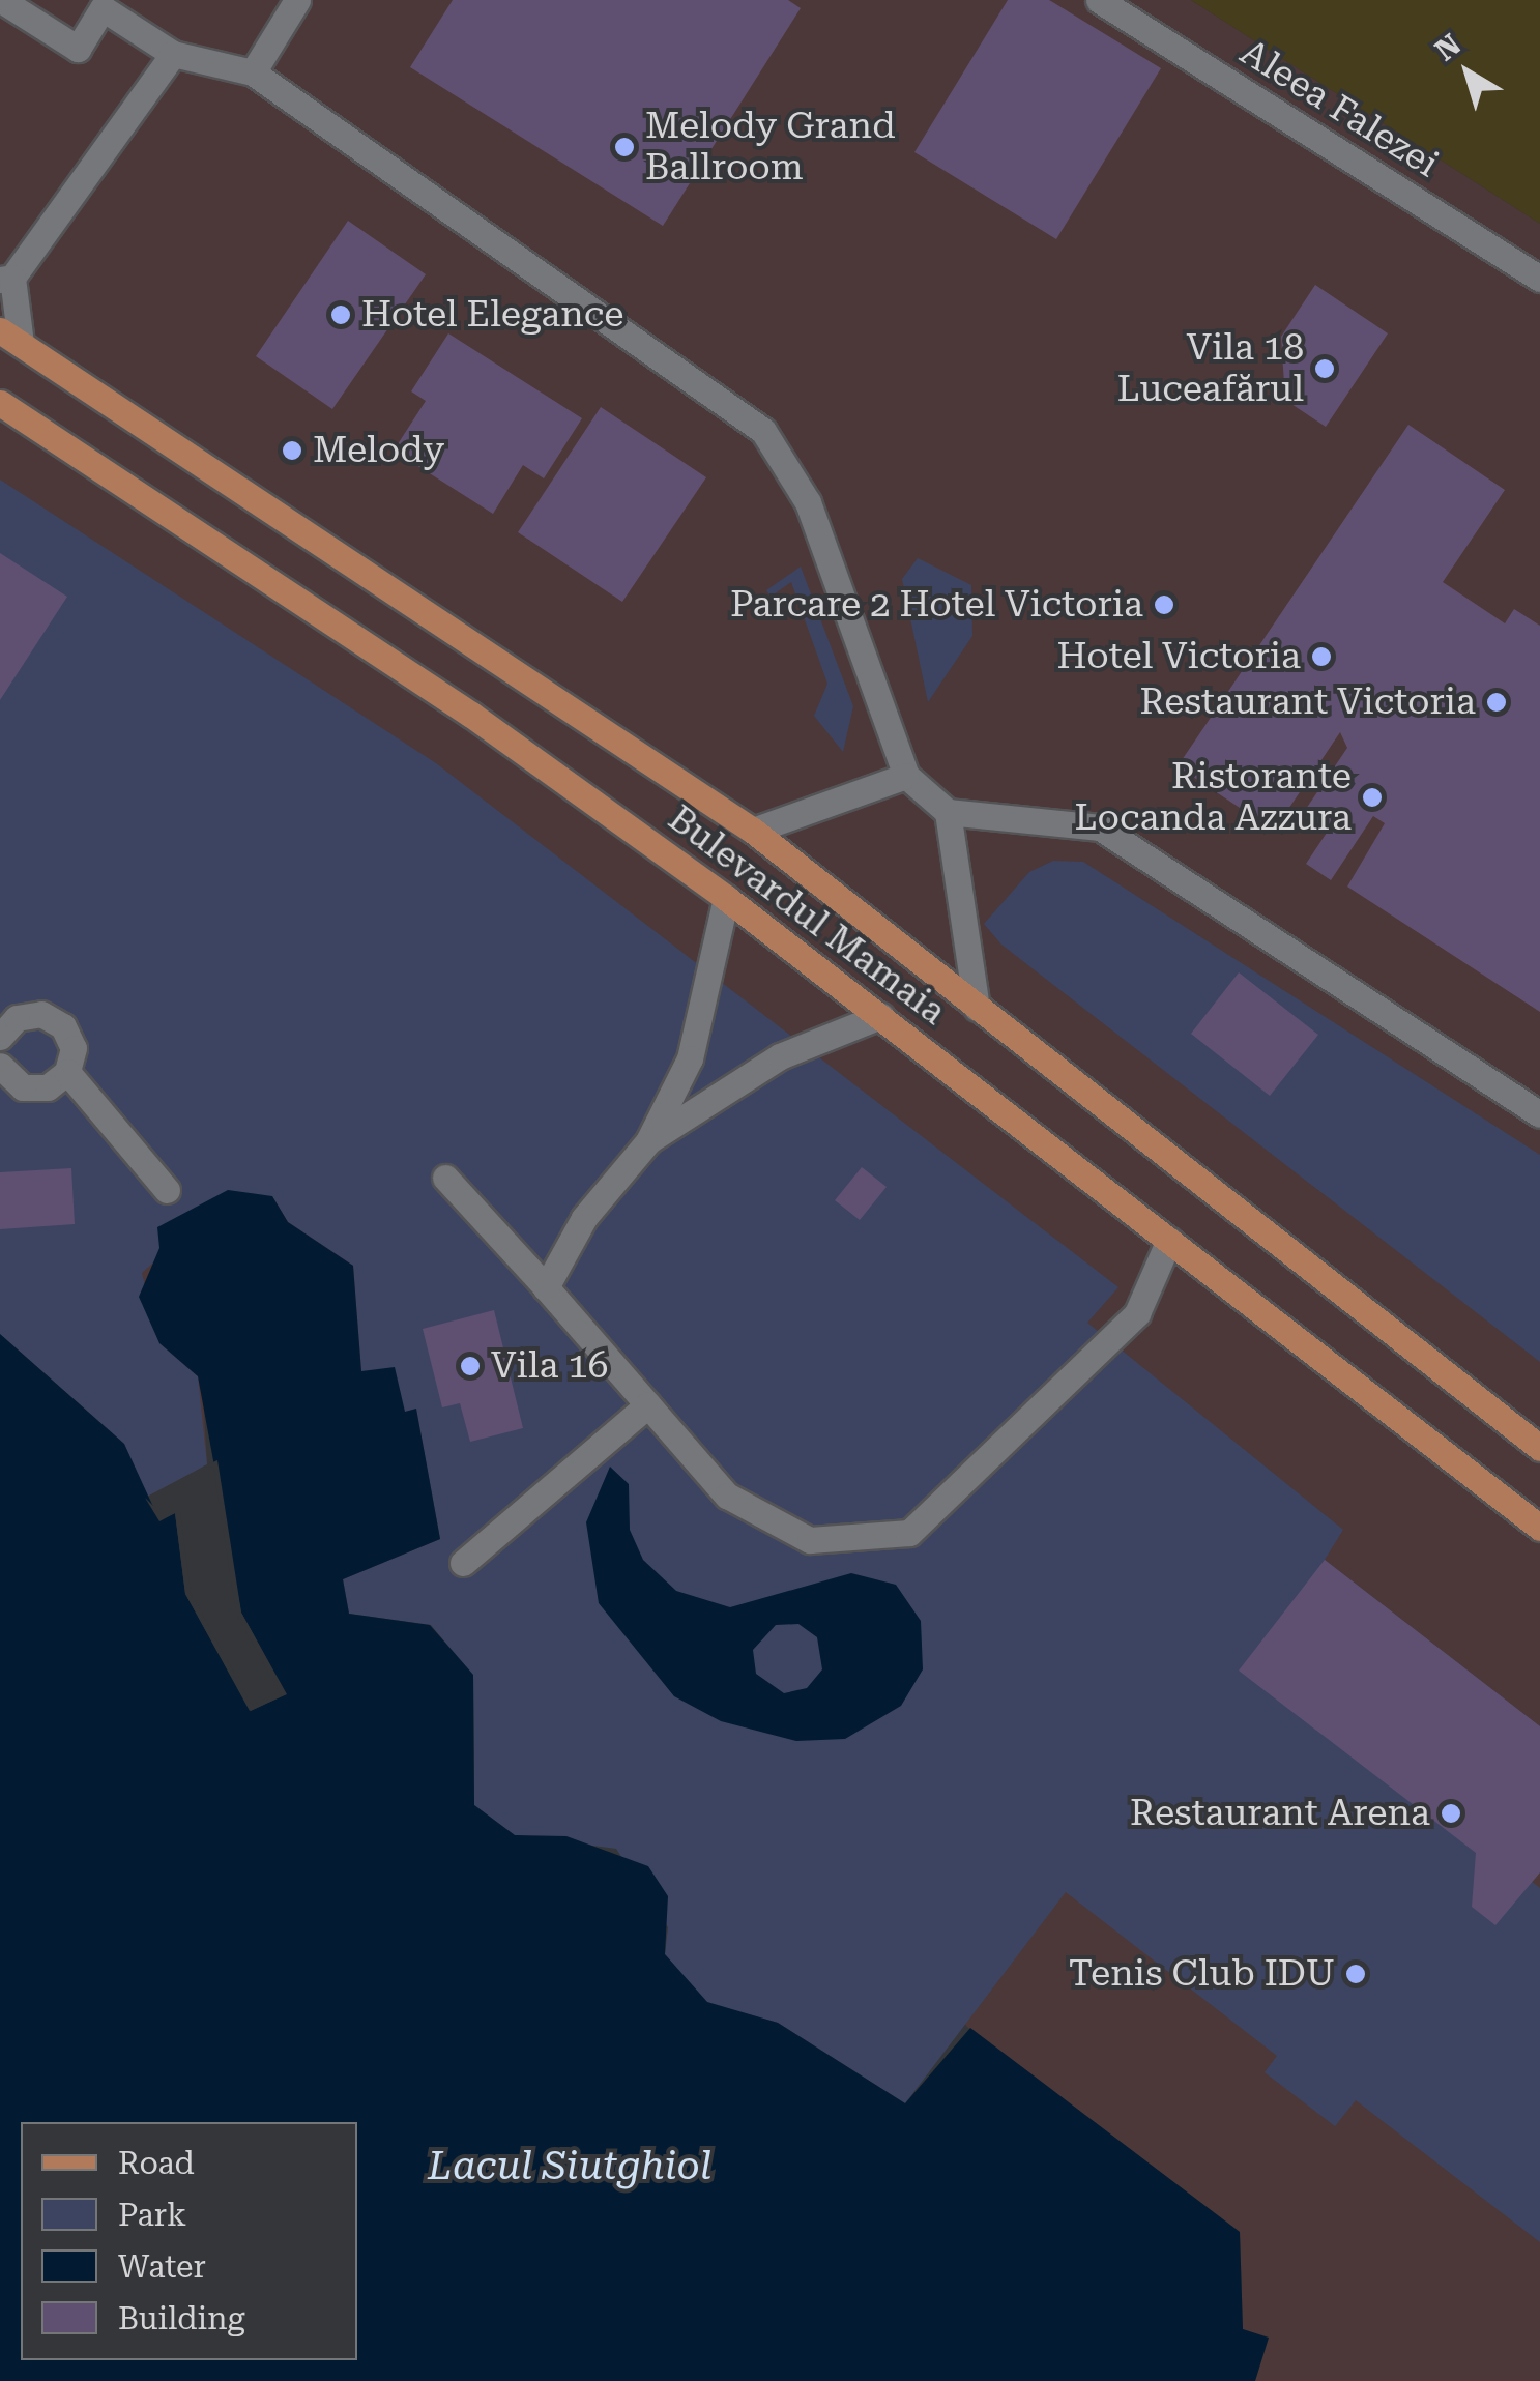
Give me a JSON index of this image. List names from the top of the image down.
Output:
{
  "streets": {
    "main road": ["Bulevardul Mamaia"],
    "street": ["Aleea Falezei"]
  },
  "water": ["Lacul Siutghiol"],
  "places": [
    "Melody Grand Ballroom",
    "Hotel Elegance",
    "Vila 18 Luceafărul",
    "Melody",
    "Parcare 2 Hotel Victoria",
    "Hotel Victoria",
    "Restaurant Victoria",
    "Ristorante Locanda Azzura",
    "Vila 16",
    "Restaurant Arena",
    "Tenis Club IDU"
  ],
  "legend": [
    "Road",
    "Park",
    "Water",
    "Building"
  ],
  "north": "top left"
}
